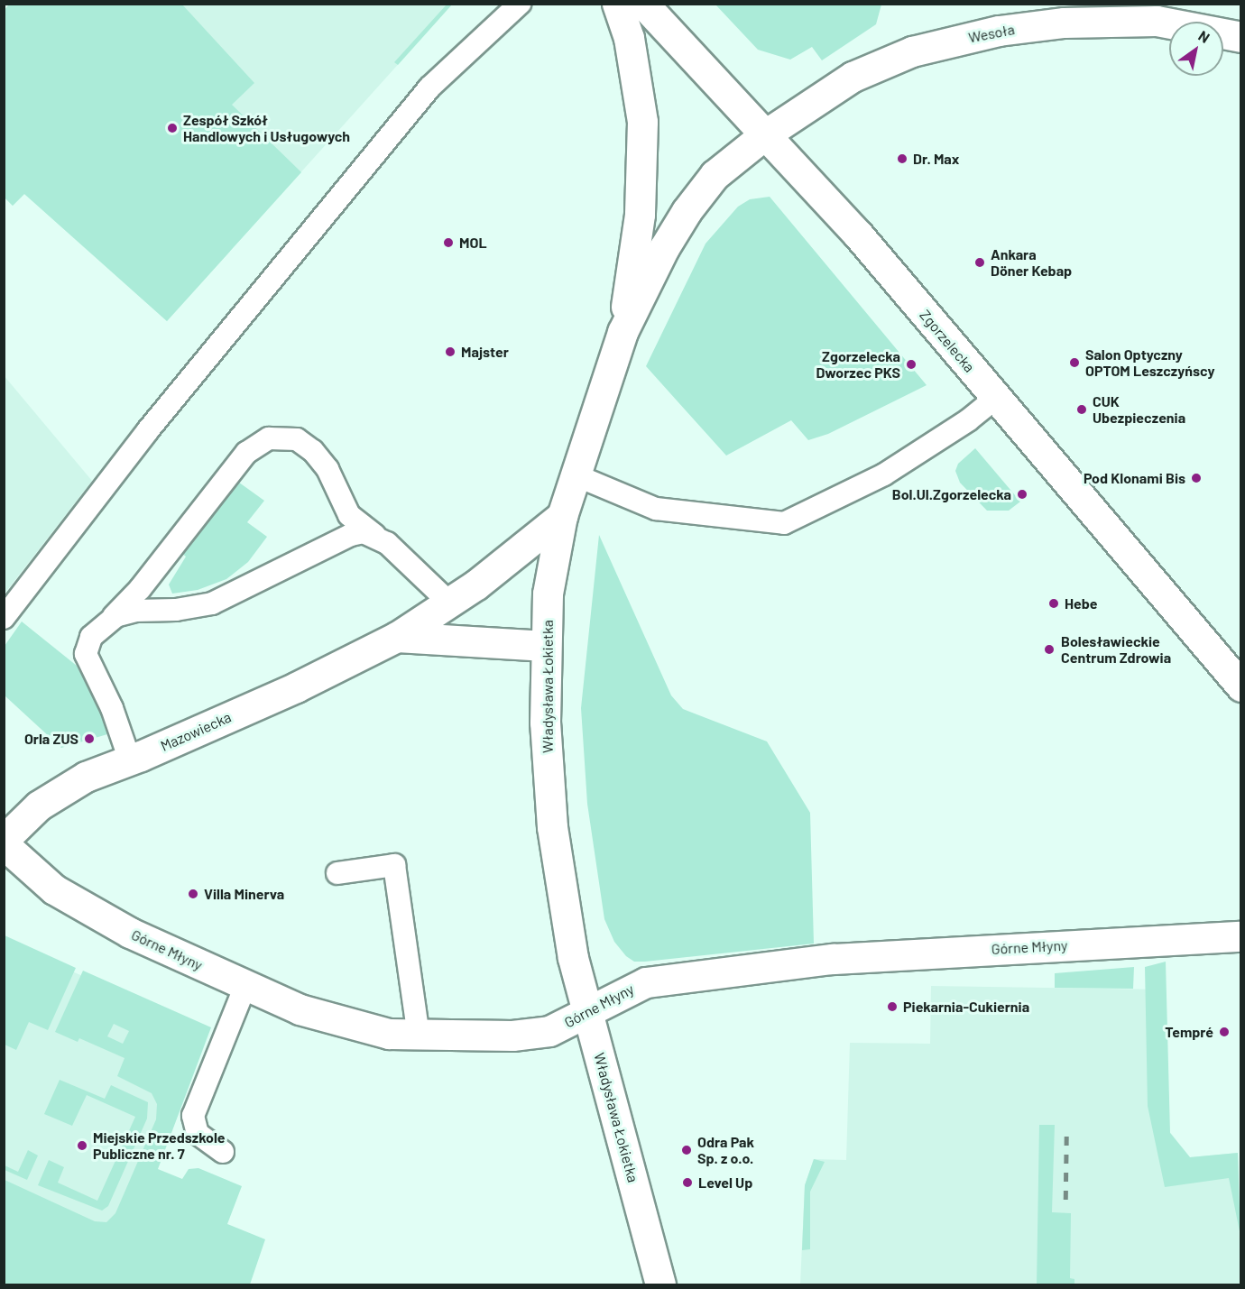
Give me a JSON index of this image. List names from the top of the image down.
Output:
{
  "streets": {
    "street": [
      "Wesoła",
      "Zgorzelecka",
      "Władysława Łokietka",
      "Mazowiecka",
      "Górne Młyny"
    ]
  },
  "crossings": [
    ["Wesoła", "Zgorzelecka"],
    ["Wesoła", "Władysława Łokietka"],
    ["Zgorzelecka", "Władysława Łokietka"],
    ["Władysława Łokietka", "Mazowiecka"],
    ["Władysława Łokietka", "Górne Młyny"]
  ],
  "places": [
    "Zespół Szkół Handlowych i Usługowych",
    "Dr. Max",
    "MOL",
    "Ankara Döner Kebap",
    "Majster",
    "Salon Optyczny OPTOM Leszczyńscy",
    "Zgorzelecka Dworzec PKS",
    "CUK Ubezpieczenia",
    "Pod Klonami Bis",
    "Bol.Ul.Zgorzelecka",
    "Hebe",
    "Bolesławieckie Centrum Zdrowia",
    "Orla ZUS",
    "Villa Minerva",
    "Piekarnia-Cukiernia",
    "Tempré",
    "Miejskie Przedszkole Publiczne nr. 7",
    "Odra Pak Sp. z o.o.",
    "Level Up"
  ],
  "north": "top right"
}
